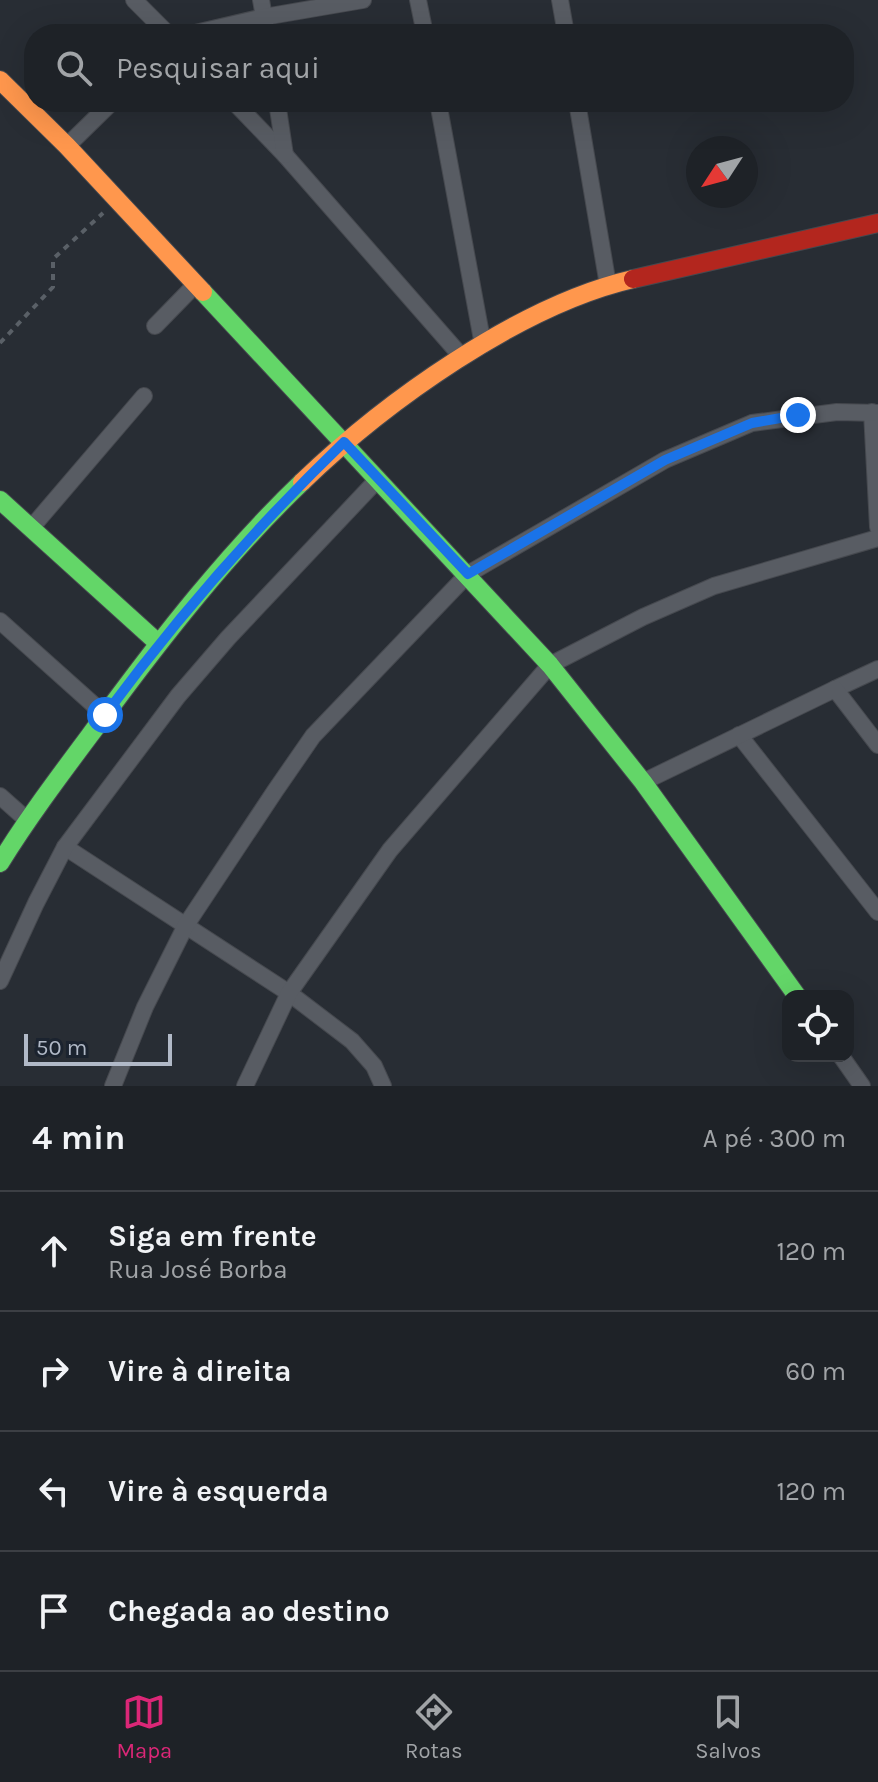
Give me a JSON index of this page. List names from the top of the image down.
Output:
{
  "scale_bar": "50 m",
  "north": "bottom left",
  "page": {
    "search": "Pesquisar aqui",
    "scale": "50 m",
    "heading": ["4 min", "A pé · 300 m"],
    "list": [
      ["Siga em frente", "Rua José Borba", "120 m"],
      ["Vire à direita", "60 m"],
      ["Vire à esquerda", "120 m"],
      "Chegada ao destino"
    ],
    "nav": ["Mapa", "Rotas", "Salvos"]
  }
}
